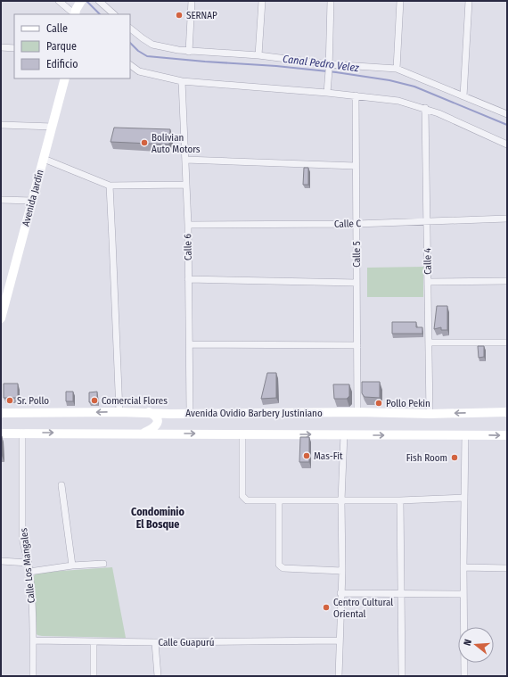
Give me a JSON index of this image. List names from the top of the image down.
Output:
{
  "streets": {
    "main road": ["Avenida Jardín", "Avenida Ovidio Barbery Justiniano"],
    "street": [
      "Calle C",
      "Calle 6",
      "Calle 5",
      "Calle 4",
      "Calle Los Mangales",
      "Calle Guapurú"
    ]
  },
  "crossings": [
    ["Calle C", "Calle 6"],
    ["Calle C", "Calle 5"],
    ["Calle C", "Calle 4"],
    ["Calle 6", "Avenida Ovidio Barbery Justiniano"],
    ["Calle 5", "Avenida Ovidio Barbery Justiniano"],
    ["Calle 4", "Avenida Ovidio Barbery Justiniano"],
    ["Avenida Ovidio Barbery Justiniano", "Calle Los Mangales"],
    ["Calle Los Mangales", "Calle Guapurú"]
  ],
  "districts": ["Condominio El Bosque"],
  "water": ["Canal Pedro Velez"],
  "places": [
    "SERNAP",
    "Bolivian Auto Motors",
    "Sr. Pollo",
    "Comercial Flores",
    "Pollo Pekin",
    "Mas-Fit",
    "Fish Room",
    "Centro Cultural Oriental"
  ],
  "legend": ["Calle", "Parque", "Edificio"],
  "north": "left"
}
